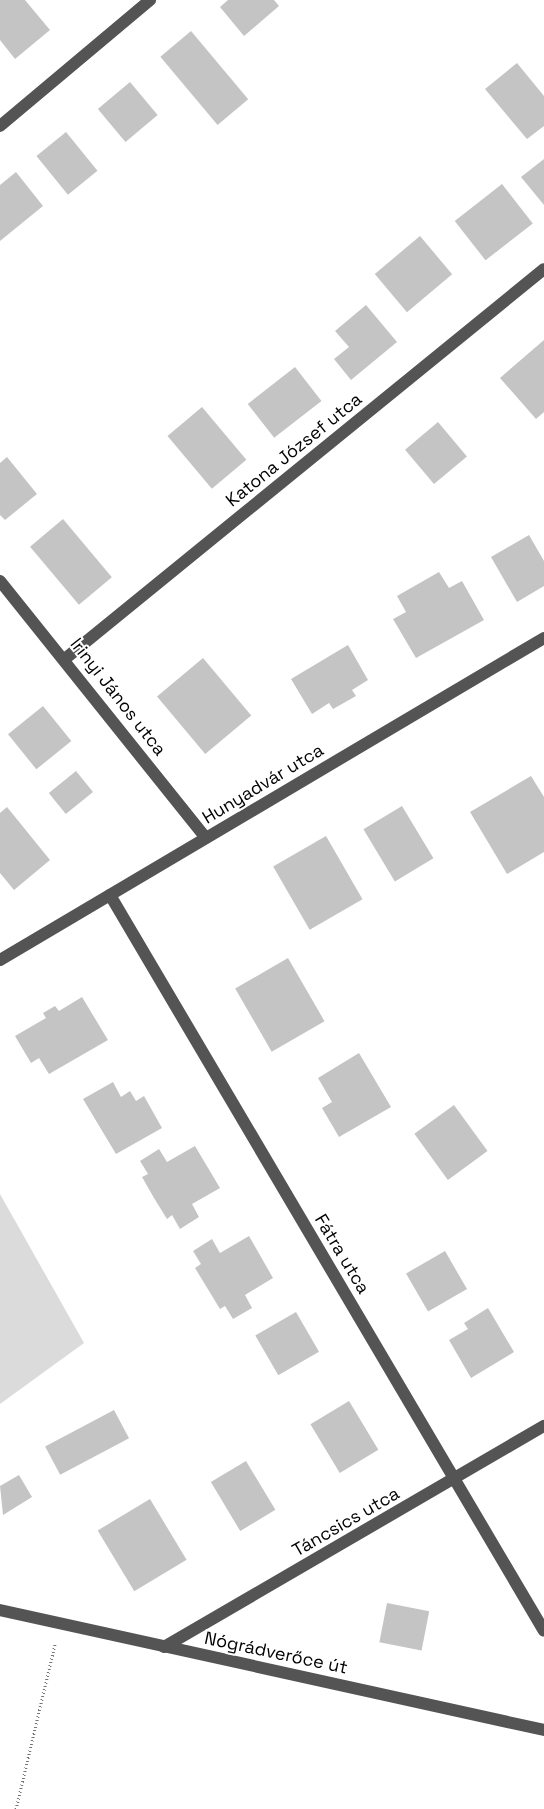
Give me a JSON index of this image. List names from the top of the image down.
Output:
{
  "streets": {
    "street": [
      "Katona József utca",
      "Irinyi János utca",
      "Hunyadvár utca",
      "Fátra utca",
      "Táncsics utca",
      "Nógrádverőce út"
    ]
  },
  "crossings": [
    ["Katona József utca", "Irinyi János utca"],
    ["Irinyi János utca", "Hunyadvár utca"],
    ["Hunyadvár utca", "Fátra utca"],
    ["Fátra utca", "Táncsics utca"],
    ["Táncsics utca", "Nógrádverőce út"]
  ]
}
